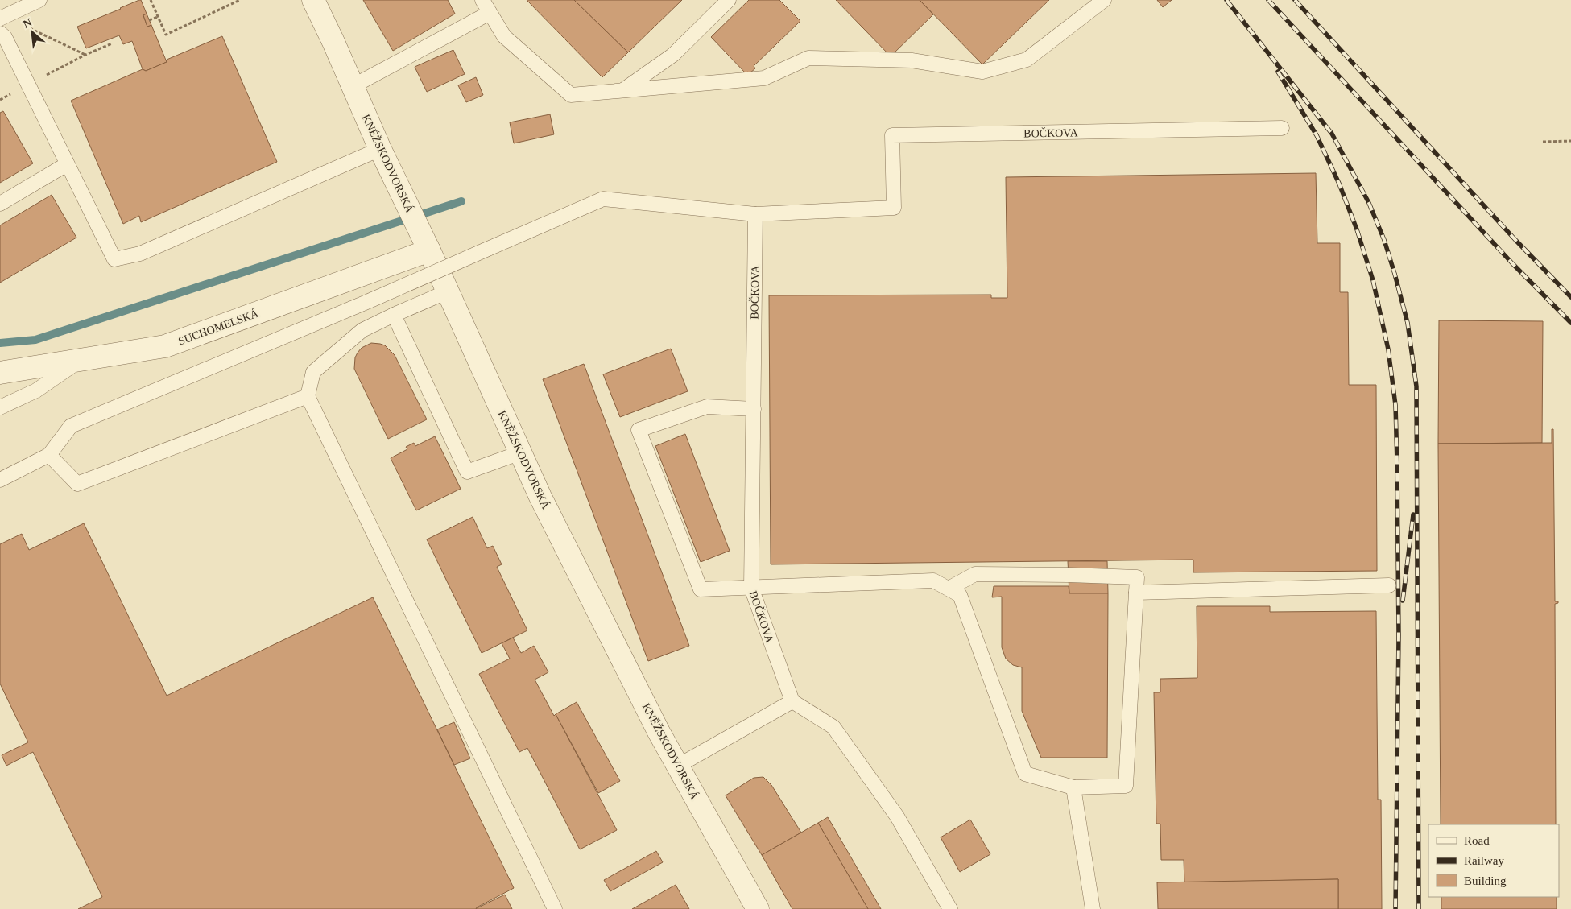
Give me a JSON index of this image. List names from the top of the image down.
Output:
{
  "streets": {
    "street": ["KNĚŽSKODVORSKÁ", "SUCHOMELSKÁ"],
    "lane": ["BOČKOVA"]
  },
  "crossings": [
    ["KNĚŽSKODVORSKÁ", "SUCHOMELSKÁ"]
  ],
  "legend": ["Road", "Railway", "Building"],
  "north": "top left"
}
